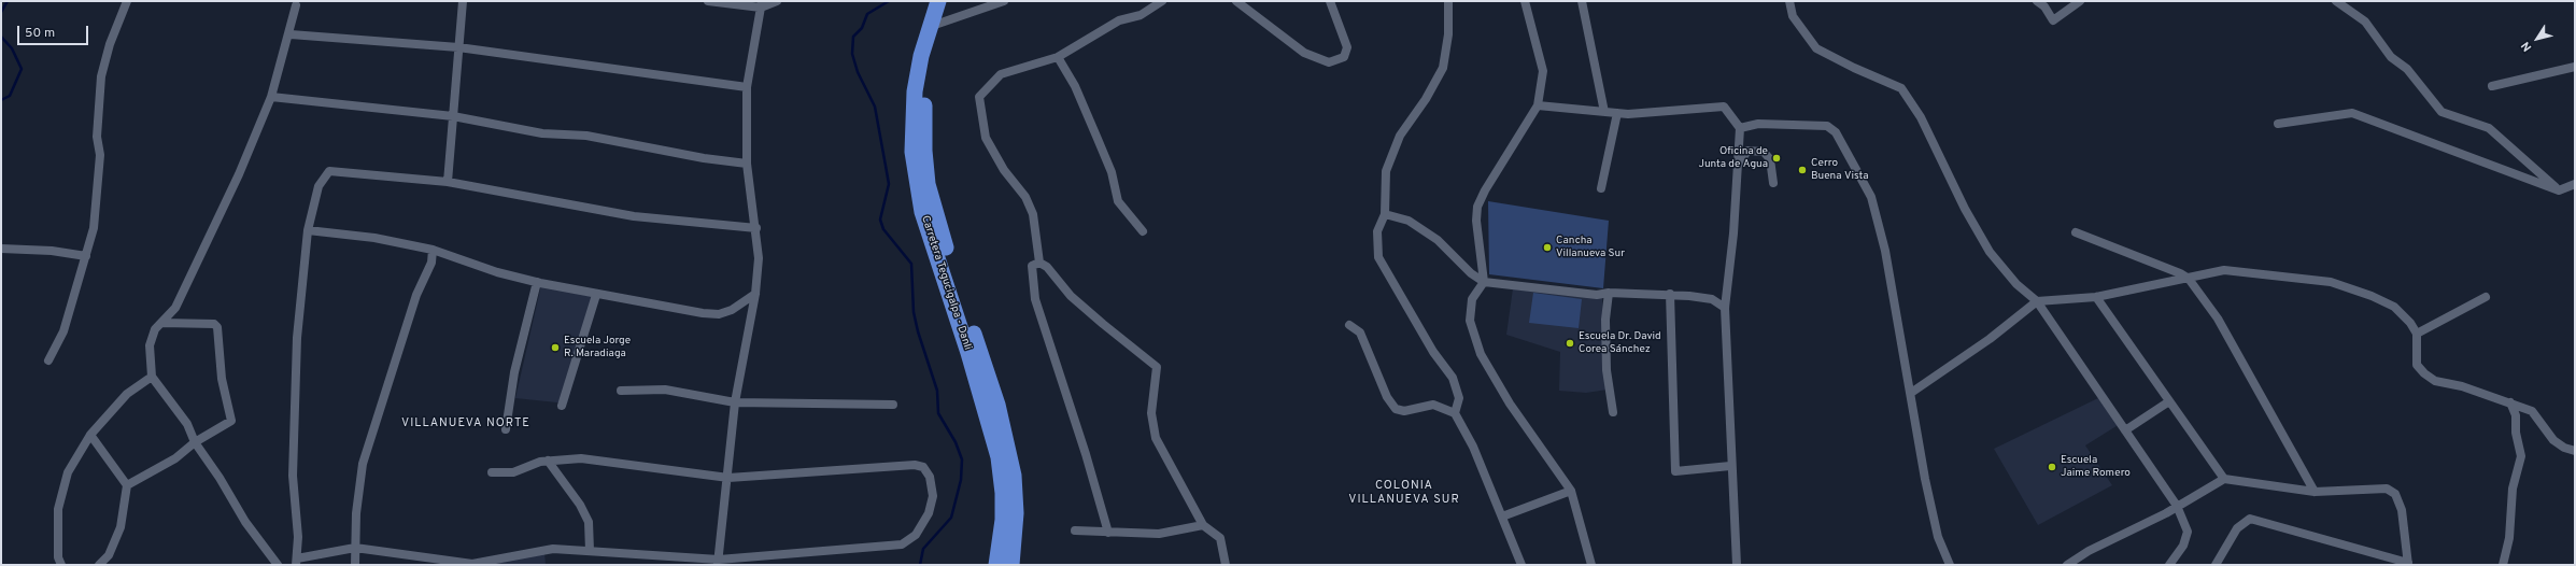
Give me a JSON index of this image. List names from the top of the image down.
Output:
{
  "streets": {
    "highway": ["Carretera Tegucigalpa - Danli"]
  },
  "districts": ["VILLANUEVA NORTE", "COLONIA VILLANUEVA SUR"],
  "places": [
    "Oficina de Junta de Agua",
    "Cerro Buena Vista",
    "Cancha Villanueva Sur",
    "Escuela Dr. David Corea Sánchez",
    "Escuela Jorge R. Maradiaga",
    "Escuela Jaime Romero"
  ],
  "scale_bar": "50 m",
  "north": "bottom left"
}
